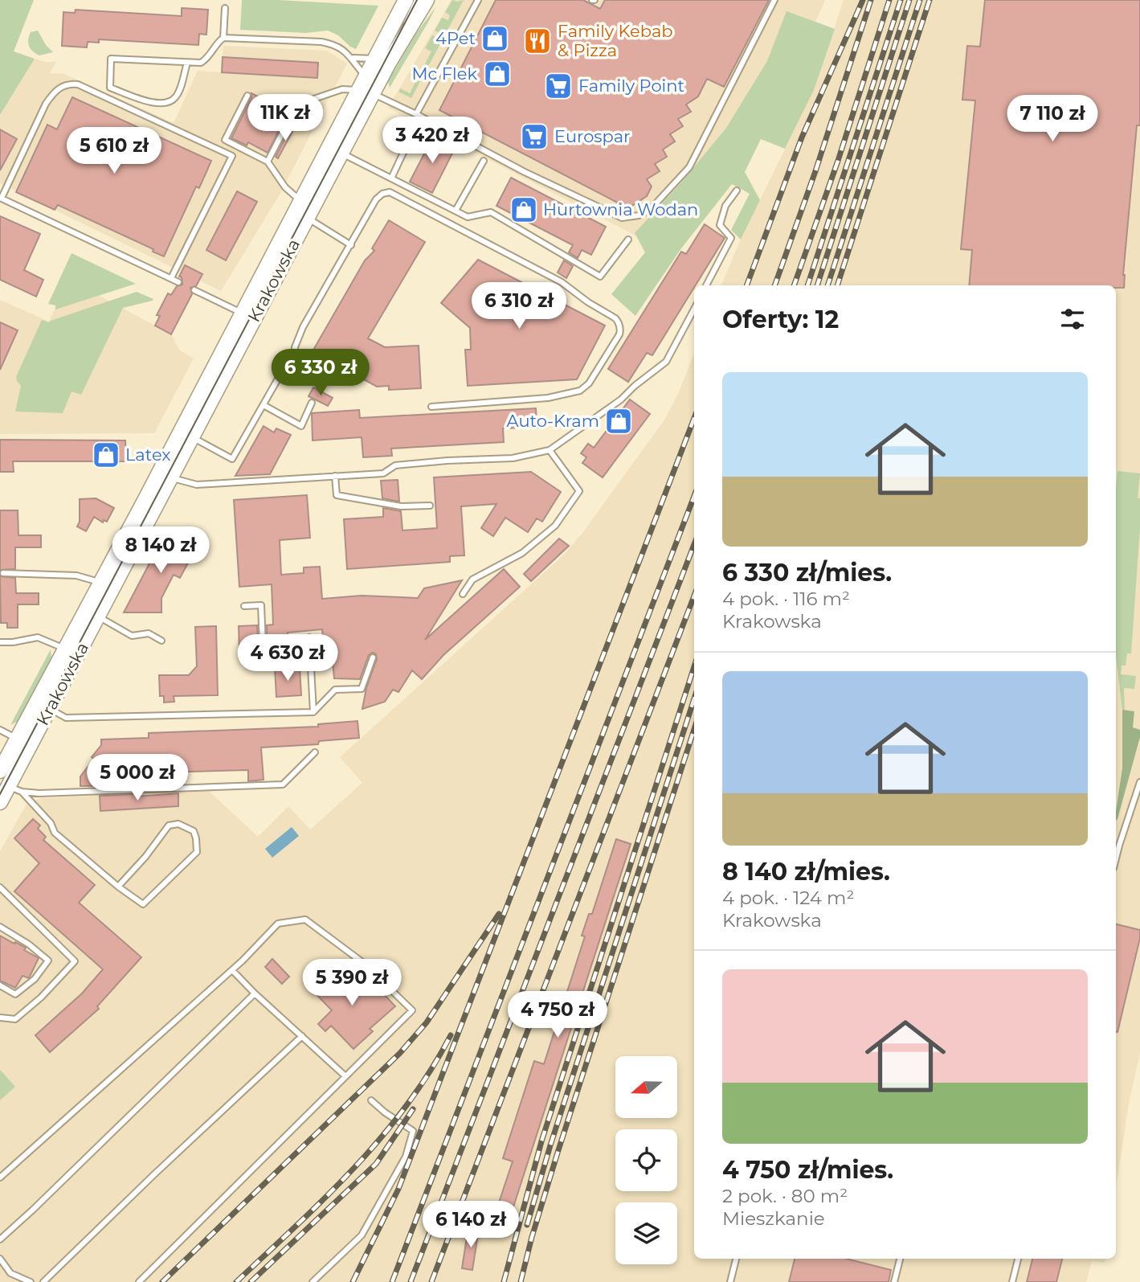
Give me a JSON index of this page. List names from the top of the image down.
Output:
{
  "streets": {
    "main road": ["Krakowska"]
  },
  "places": {
    "shop": [
      "4Pet",
      "Mc Flek",
      "Hurtownia Wodan",
      "Auto-Kram",
      "Latex"
    ],
    "restaurant": ["Family Kebab & Pizza"],
    "supermarket": ["Family Point", "Eurospar"]
  },
  "north": "left",
  "page": {
    "price": [
      "11K zł",
      "7 110 zł",
      "3 420 zł",
      "5 610 zł",
      "6 310 zł",
      "6 330 zł",
      "8 140 zł",
      "4 630 zł",
      "5 000 zł",
      "5 390 zł",
      "4 750 zł",
      "6 140 zł"
    ],
    "heading": "Oferty: 12",
    "list": [
      {
        "name": "6 330 zł/mies.",
        "note": "4 pok. · 116 m² · Krakowska"
      },
      {
        "name": "8 140 zł/mies.",
        "note": "4 pok. · 124 m² · Krakowska"
      },
      {
        "name": "4 750 zł/mies.",
        "note": "2 pok. · 80 m² · Mieszkanie"
      }
    ]
  }
}
